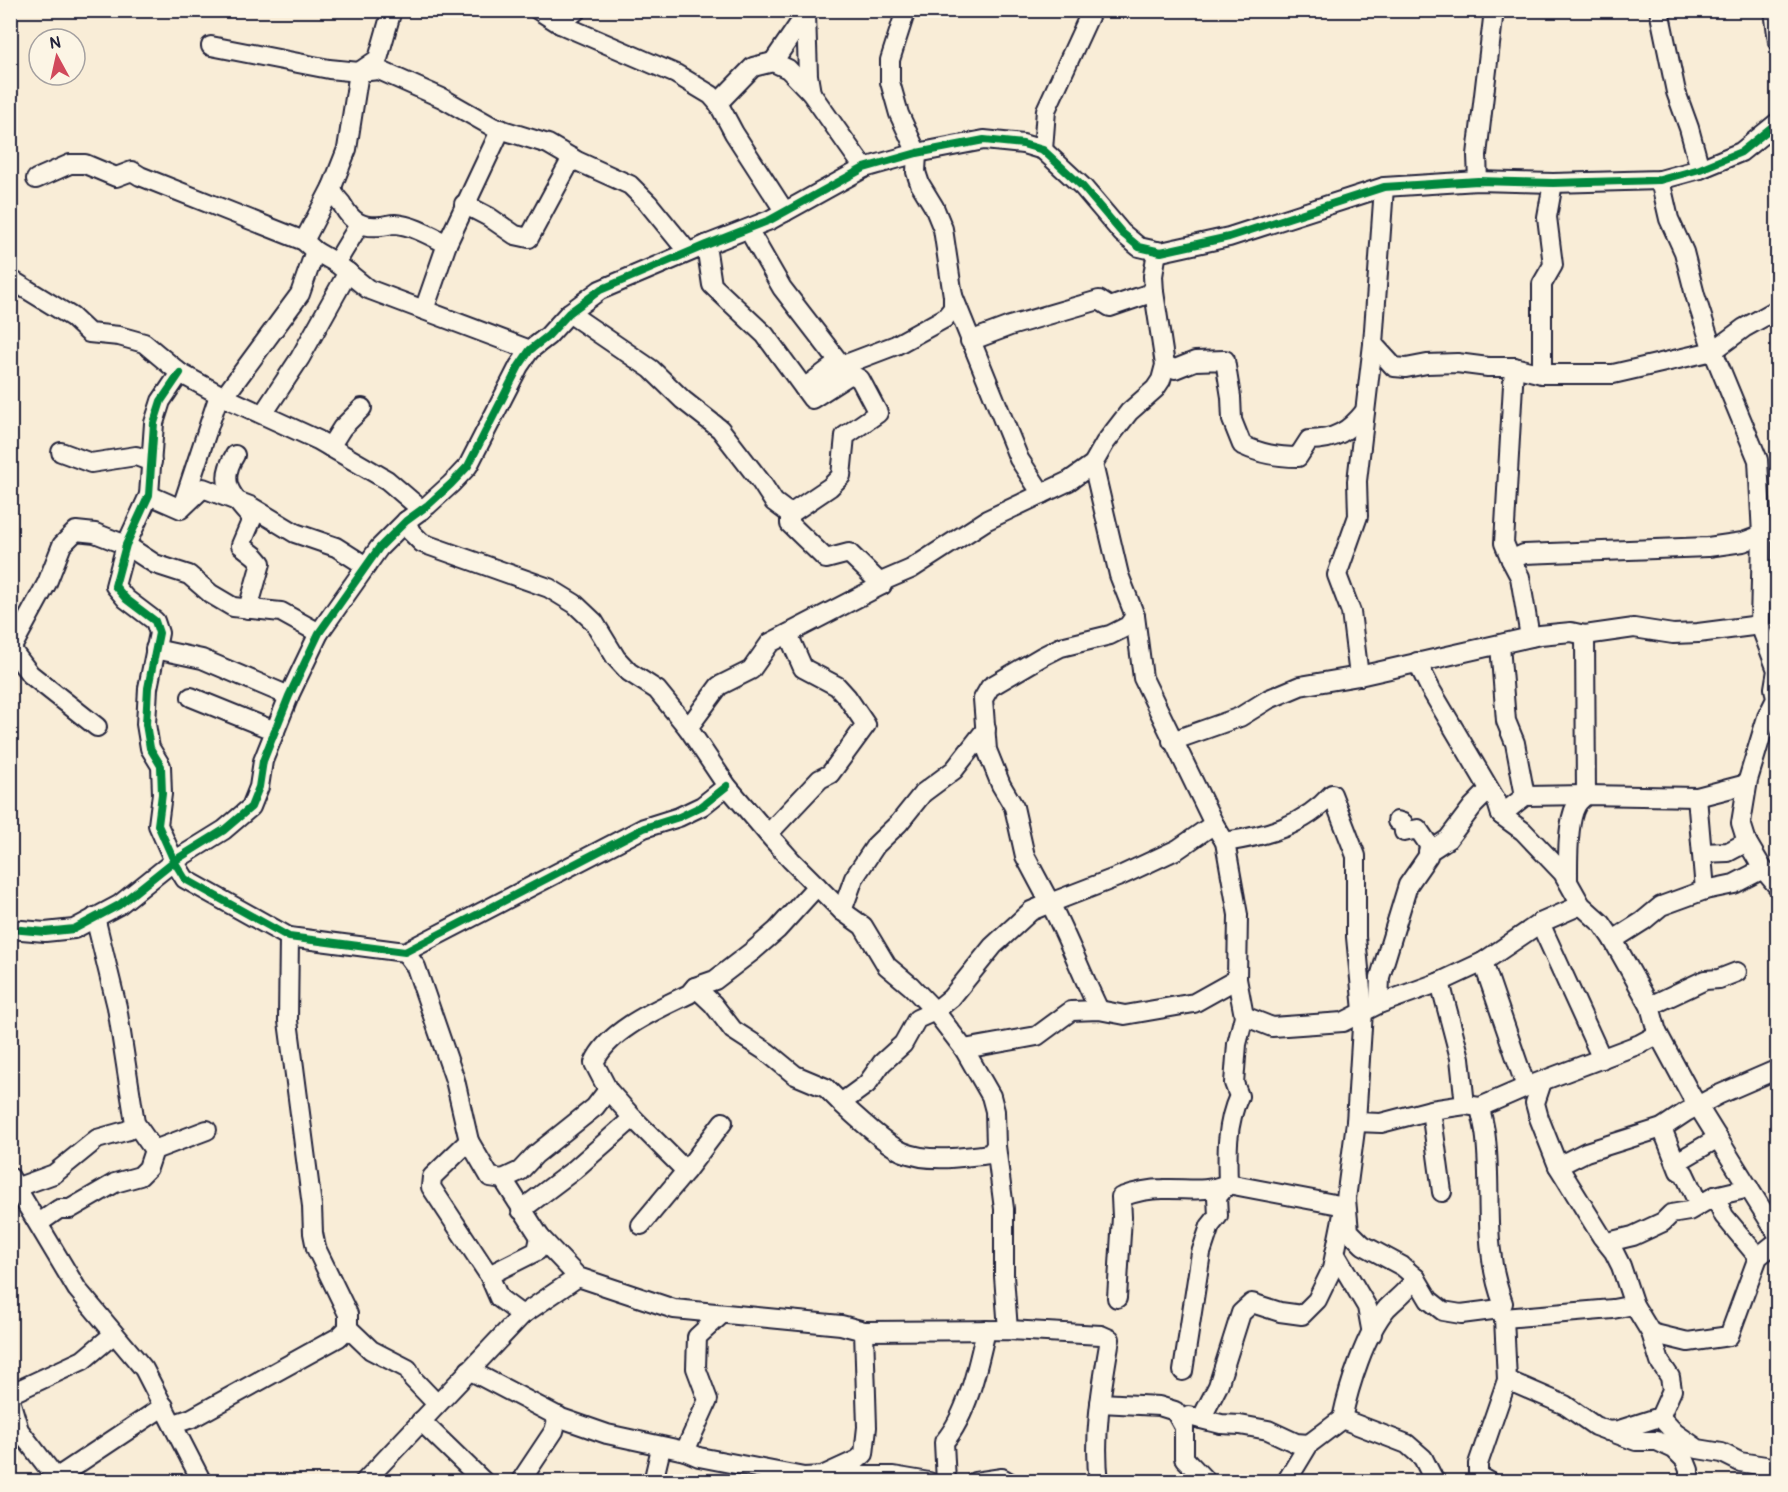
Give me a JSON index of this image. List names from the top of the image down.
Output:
{
  "north": "top"
}
